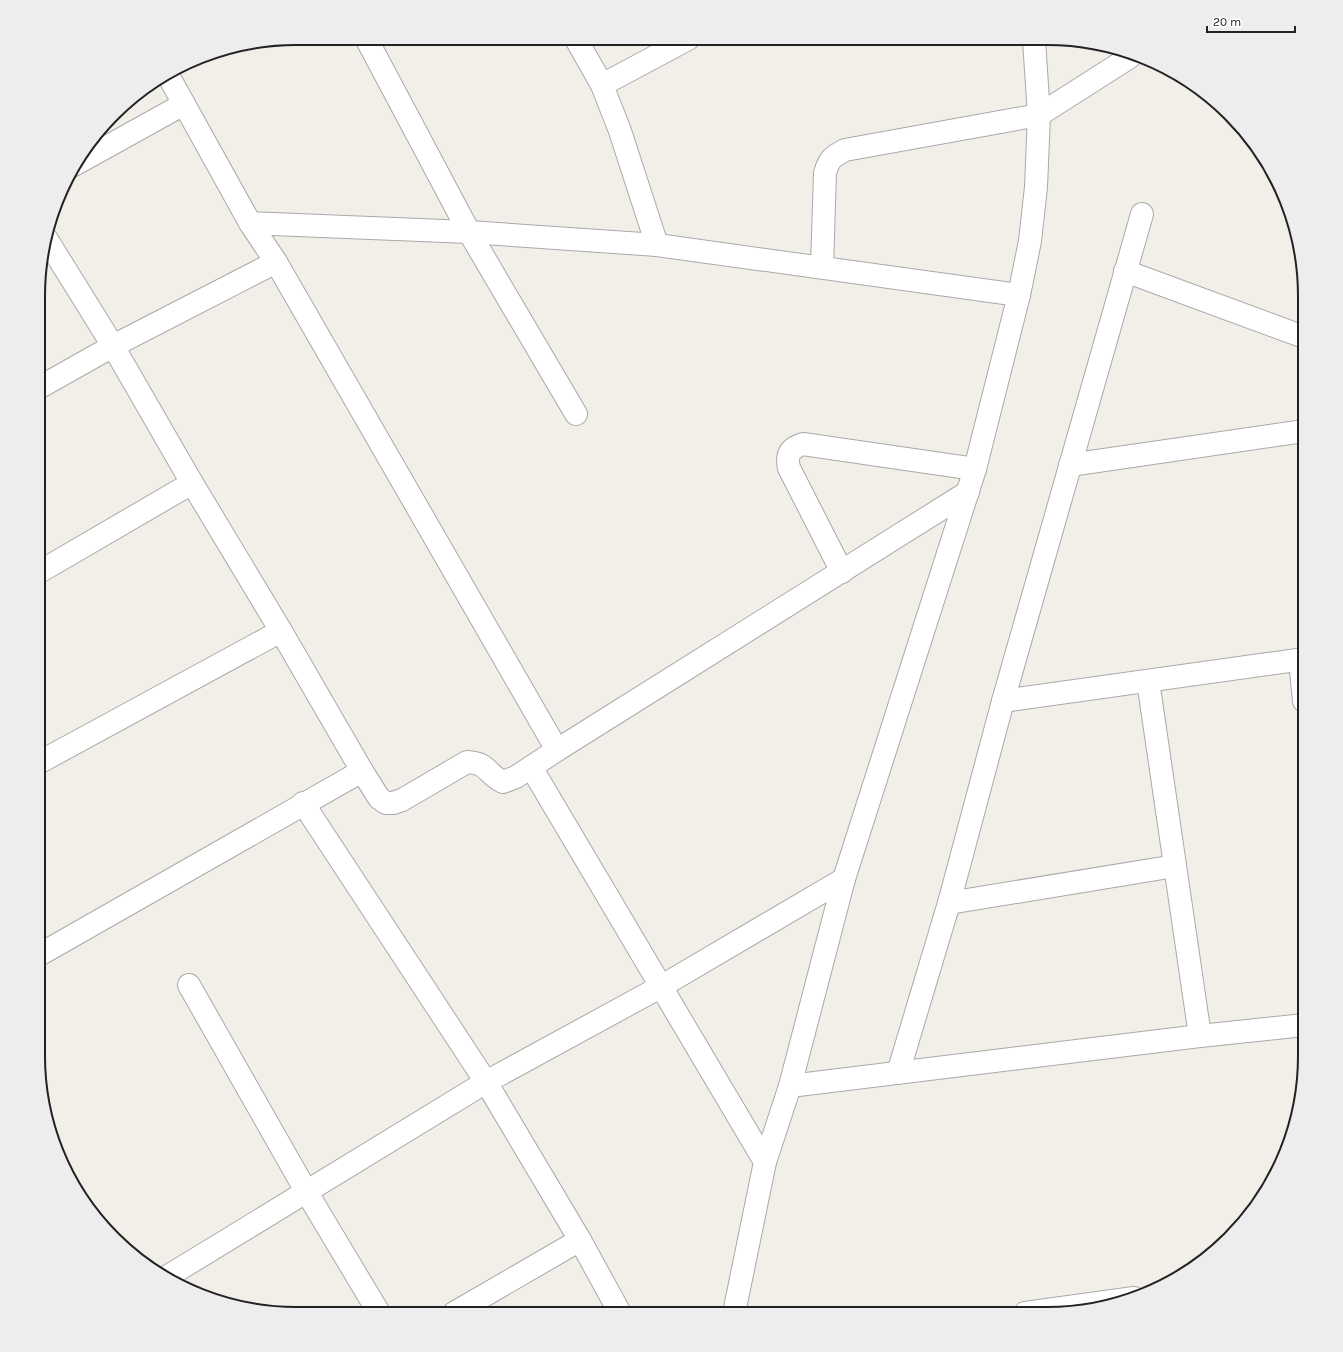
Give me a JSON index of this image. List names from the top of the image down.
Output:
{
  "scale_bar": "20 m"
}
